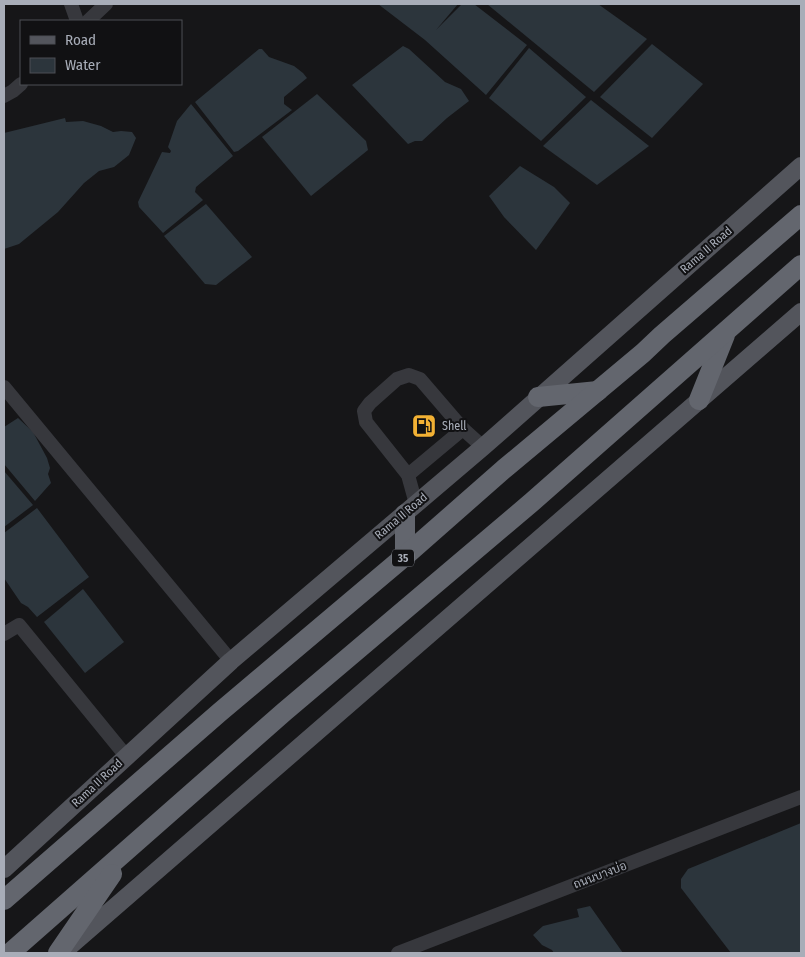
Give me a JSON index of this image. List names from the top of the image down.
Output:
{
  "streets": {
    "highway": ["35"],
    "main road": ["Rama II Road"],
    "street": ["ถนนบางบ่อ"]
  },
  "places": {
    "fuel station": ["Shell"]
  },
  "legend": ["Road", "Water"]
}
